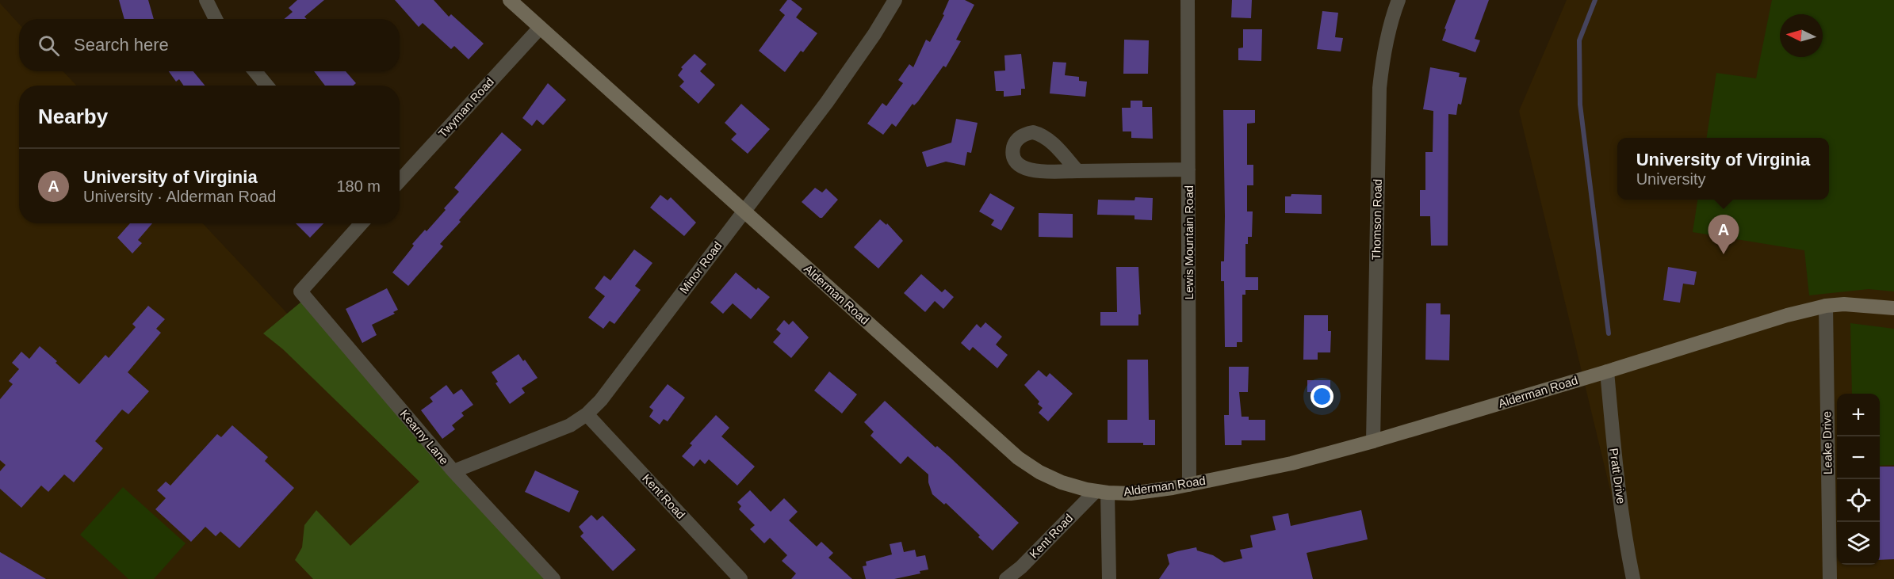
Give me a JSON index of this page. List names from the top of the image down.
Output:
{
  "streets": {
    "main road": ["Alderman Road"],
    "street": [
      "Twyman Road",
      "Thomson Road",
      "Lewis Mountain Road",
      "Minor Road",
      "Kearny Lane",
      "Leake Drive",
      "Pratt Drive",
      "Kent Road"
    ]
  },
  "crossings": [
    ["Twyman Road", "Alderman Road"],
    ["Thomson Road", "Alderman Road"],
    ["Lewis Mountain Road", "Alderman Road"],
    ["Minor Road", "Alderman Road"],
    ["Minor Road", "Kearny Lane"],
    ["Minor Road", "Kent Road"],
    ["Alderman Road", "Leake Drive"],
    ["Alderman Road", "Pratt Drive"],
    ["Alderman Road", "Kent Road"]
  ],
  "north": "left",
  "page": {
    "search": "Search here",
    "heading": "Nearby",
    "popup": ["University of Virginia", "University"],
    "list": [
      {
        "mark": "A",
        "name": "University of Virginia",
        "note": "University · Alderman Road",
        "value": "180 m"
      }
    ],
    "pins": "A",
    "map_buttons": ["+", "−"]
  }
}
